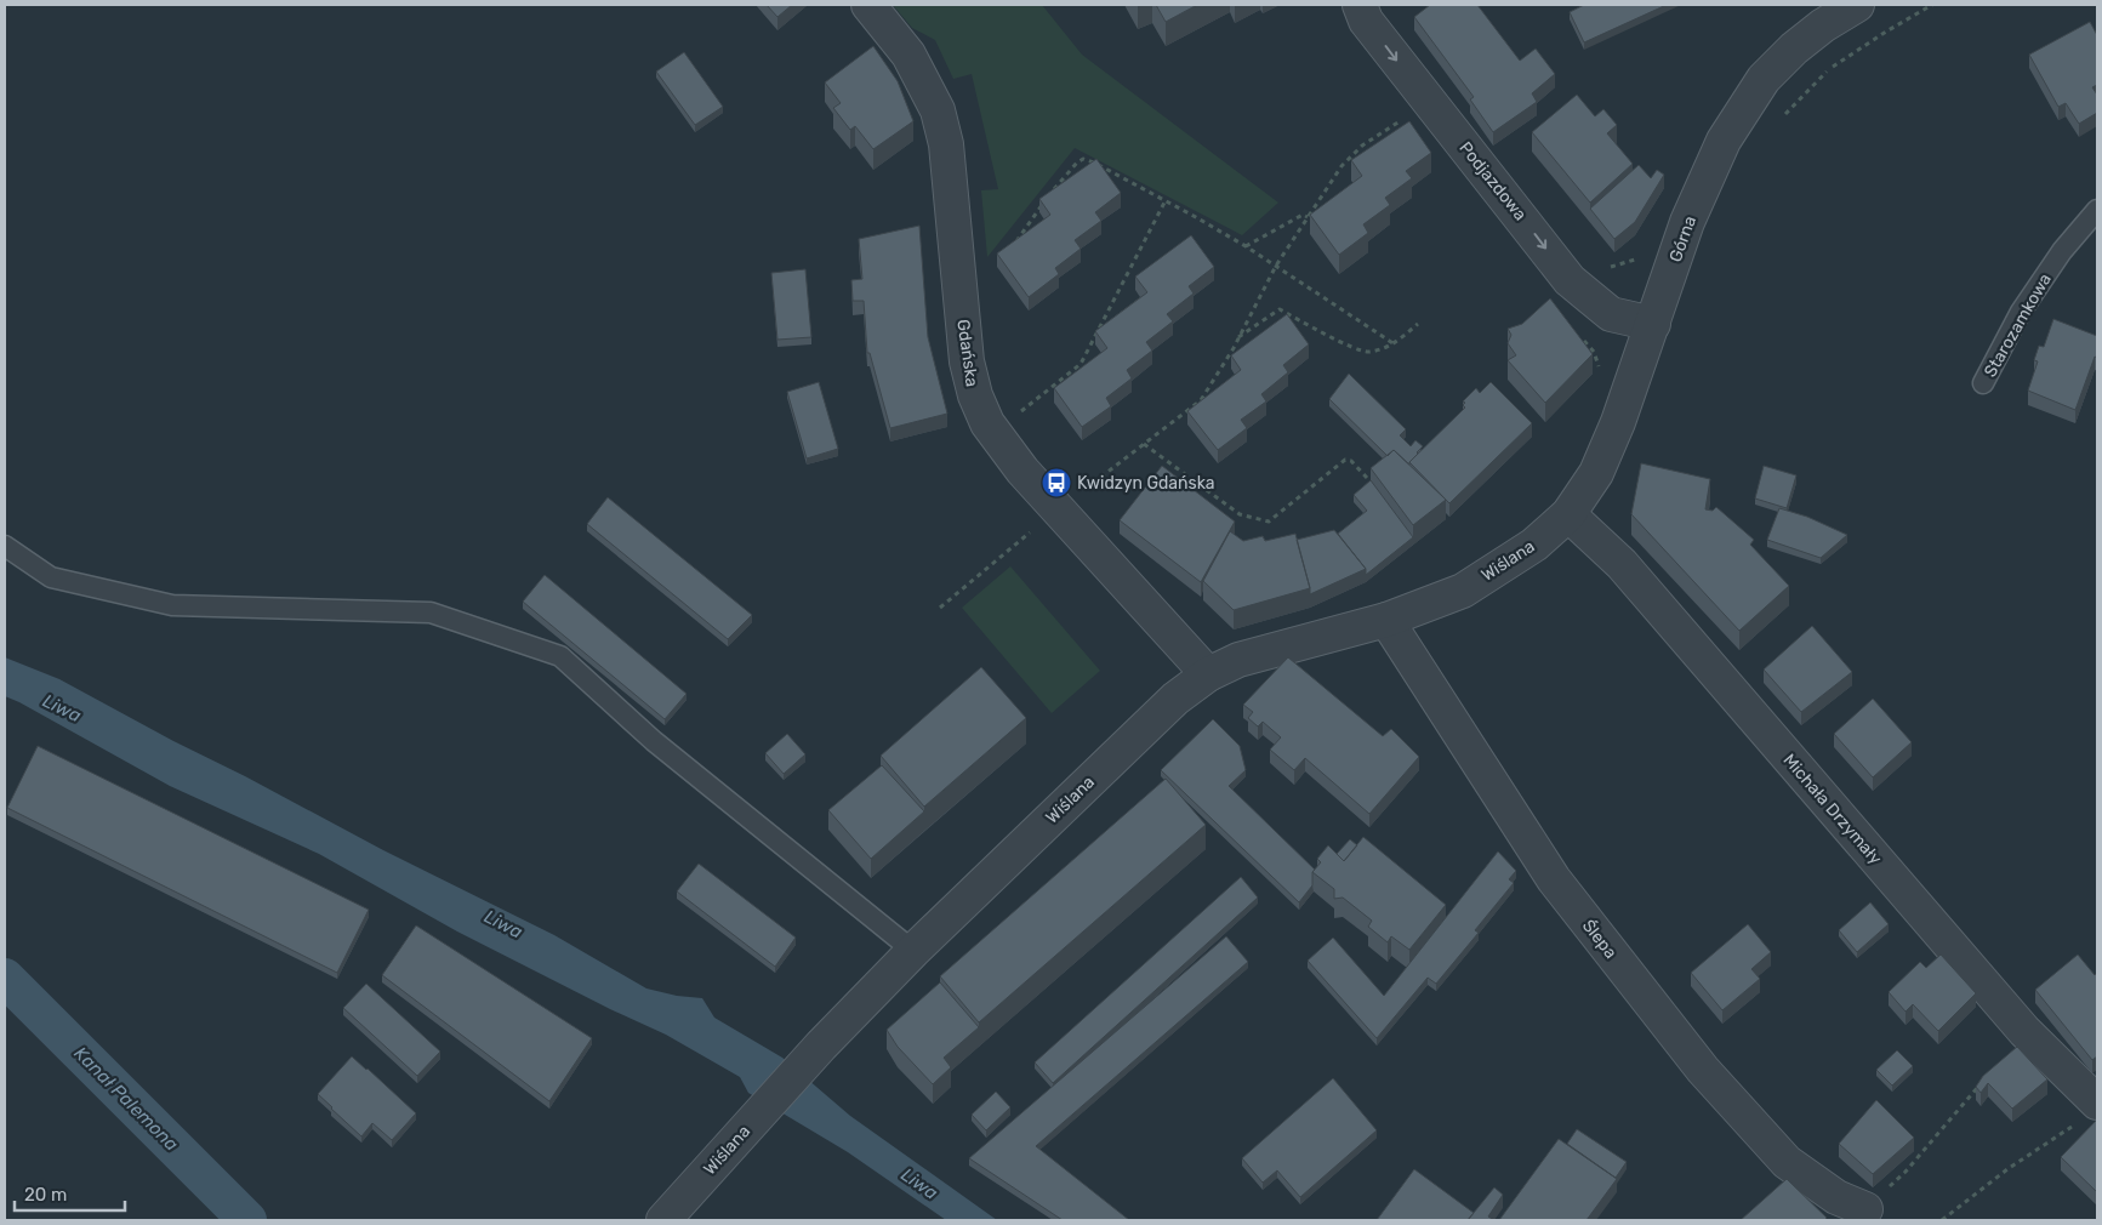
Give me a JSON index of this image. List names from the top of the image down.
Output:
{
  "streets": {
    "street": [
      "Podjazdowa",
      "Górna",
      "Gdańska",
      "Wiślana",
      "Michała Drzymały",
      "Ślepa"
    ],
    "lane": ["Starozamkowa"]
  },
  "crossings": [
    ["Podjazdowa", "Górna"],
    ["Górna", "Wiślana"],
    ["Górna", "Michała Drzymały"],
    ["Gdańska", "Wiślana"],
    ["Wiślana", "Michała Drzymały"],
    ["Wiślana", "Ślepa"]
  ],
  "one_way": ["Podjazdowa"],
  "water": ["Liwa", "Kanał Palemona"],
  "places": {
    "bus stop": ["Kwidzyn Gdańska"]
  },
  "scale_bar": "20 m"
}
